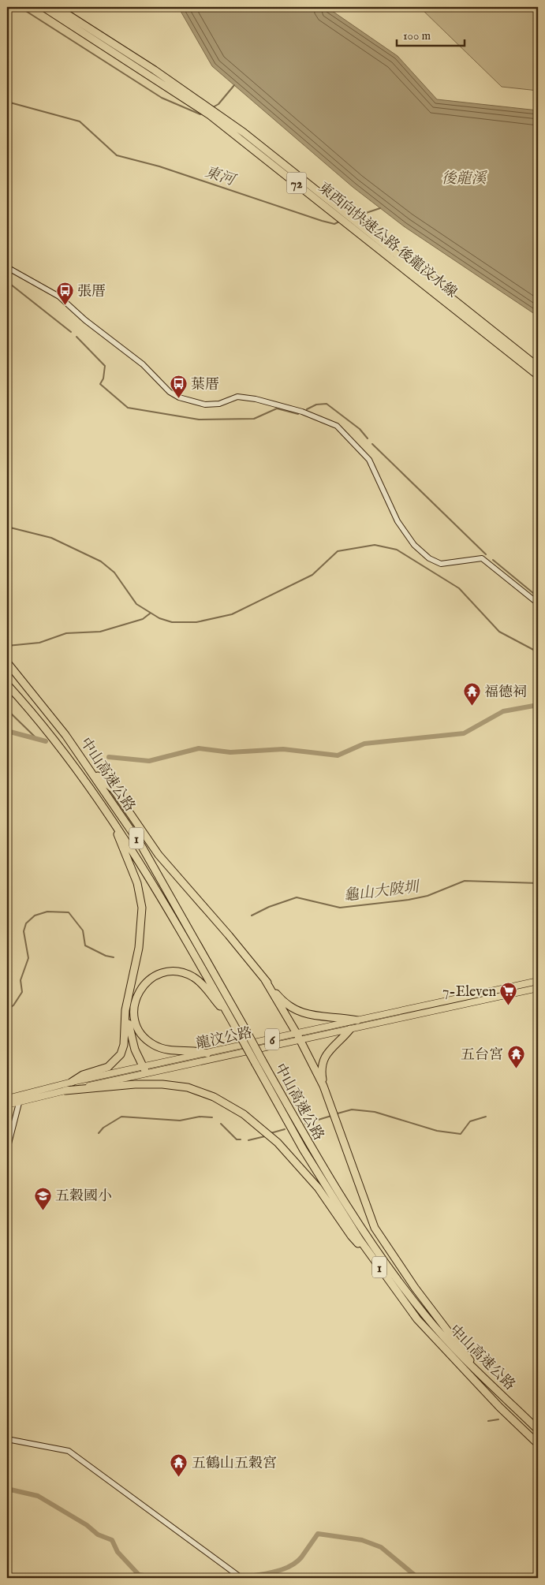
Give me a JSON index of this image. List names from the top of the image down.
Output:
{
  "streets": {
    "highway": [
      "72",
      "東西向快速公路 後龍汶水線",
      "中山高速公路",
      "1"
    ],
    "main road": ["龍汶公路", "6"]
  },
  "water": ["東河", "後龍溪", "龜山大陂圳"],
  "places": {
    "bus stop": ["張厝", "葉厝"],
    "temple": ["福德祠", "五台宮", "五鶴山五穀宮"],
    "supermarket": ["7-Eleven"],
    "school or university": ["五穀國小"]
  },
  "scale_bar": "100 m"
}
